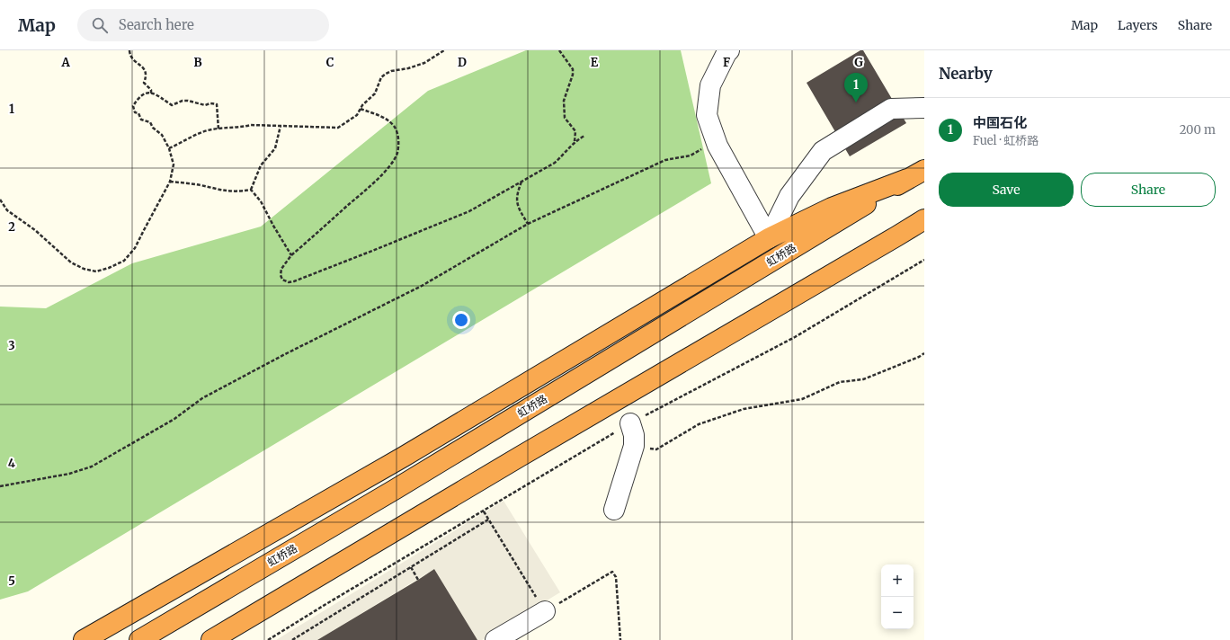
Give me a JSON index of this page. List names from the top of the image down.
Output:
{
  "streets": {
    "highway": ["虹桥路"]
  },
  "page": {
    "header": "Map",
    "search": "Search here",
    "nav": ["Map", "Layers", "Share"],
    "heading": "Nearby",
    "pins": "1",
    "list": [
      {
        "mark": "1",
        "name": "中国石化",
        "note": "Fuel · 虹桥路",
        "value": "200 m"
      }
    ],
    "buttons": ["Save", "Share"],
    "map_buttons": ["+", "−"]
  },
  "grid": {
    "columns": [
      "A",
      "B",
      "C",
      "D",
      "E",
      "F",
      "G"
    ],
    "rows": [
      "1",
      "2",
      "3",
      "4",
      "5"
    ]
  }
}
